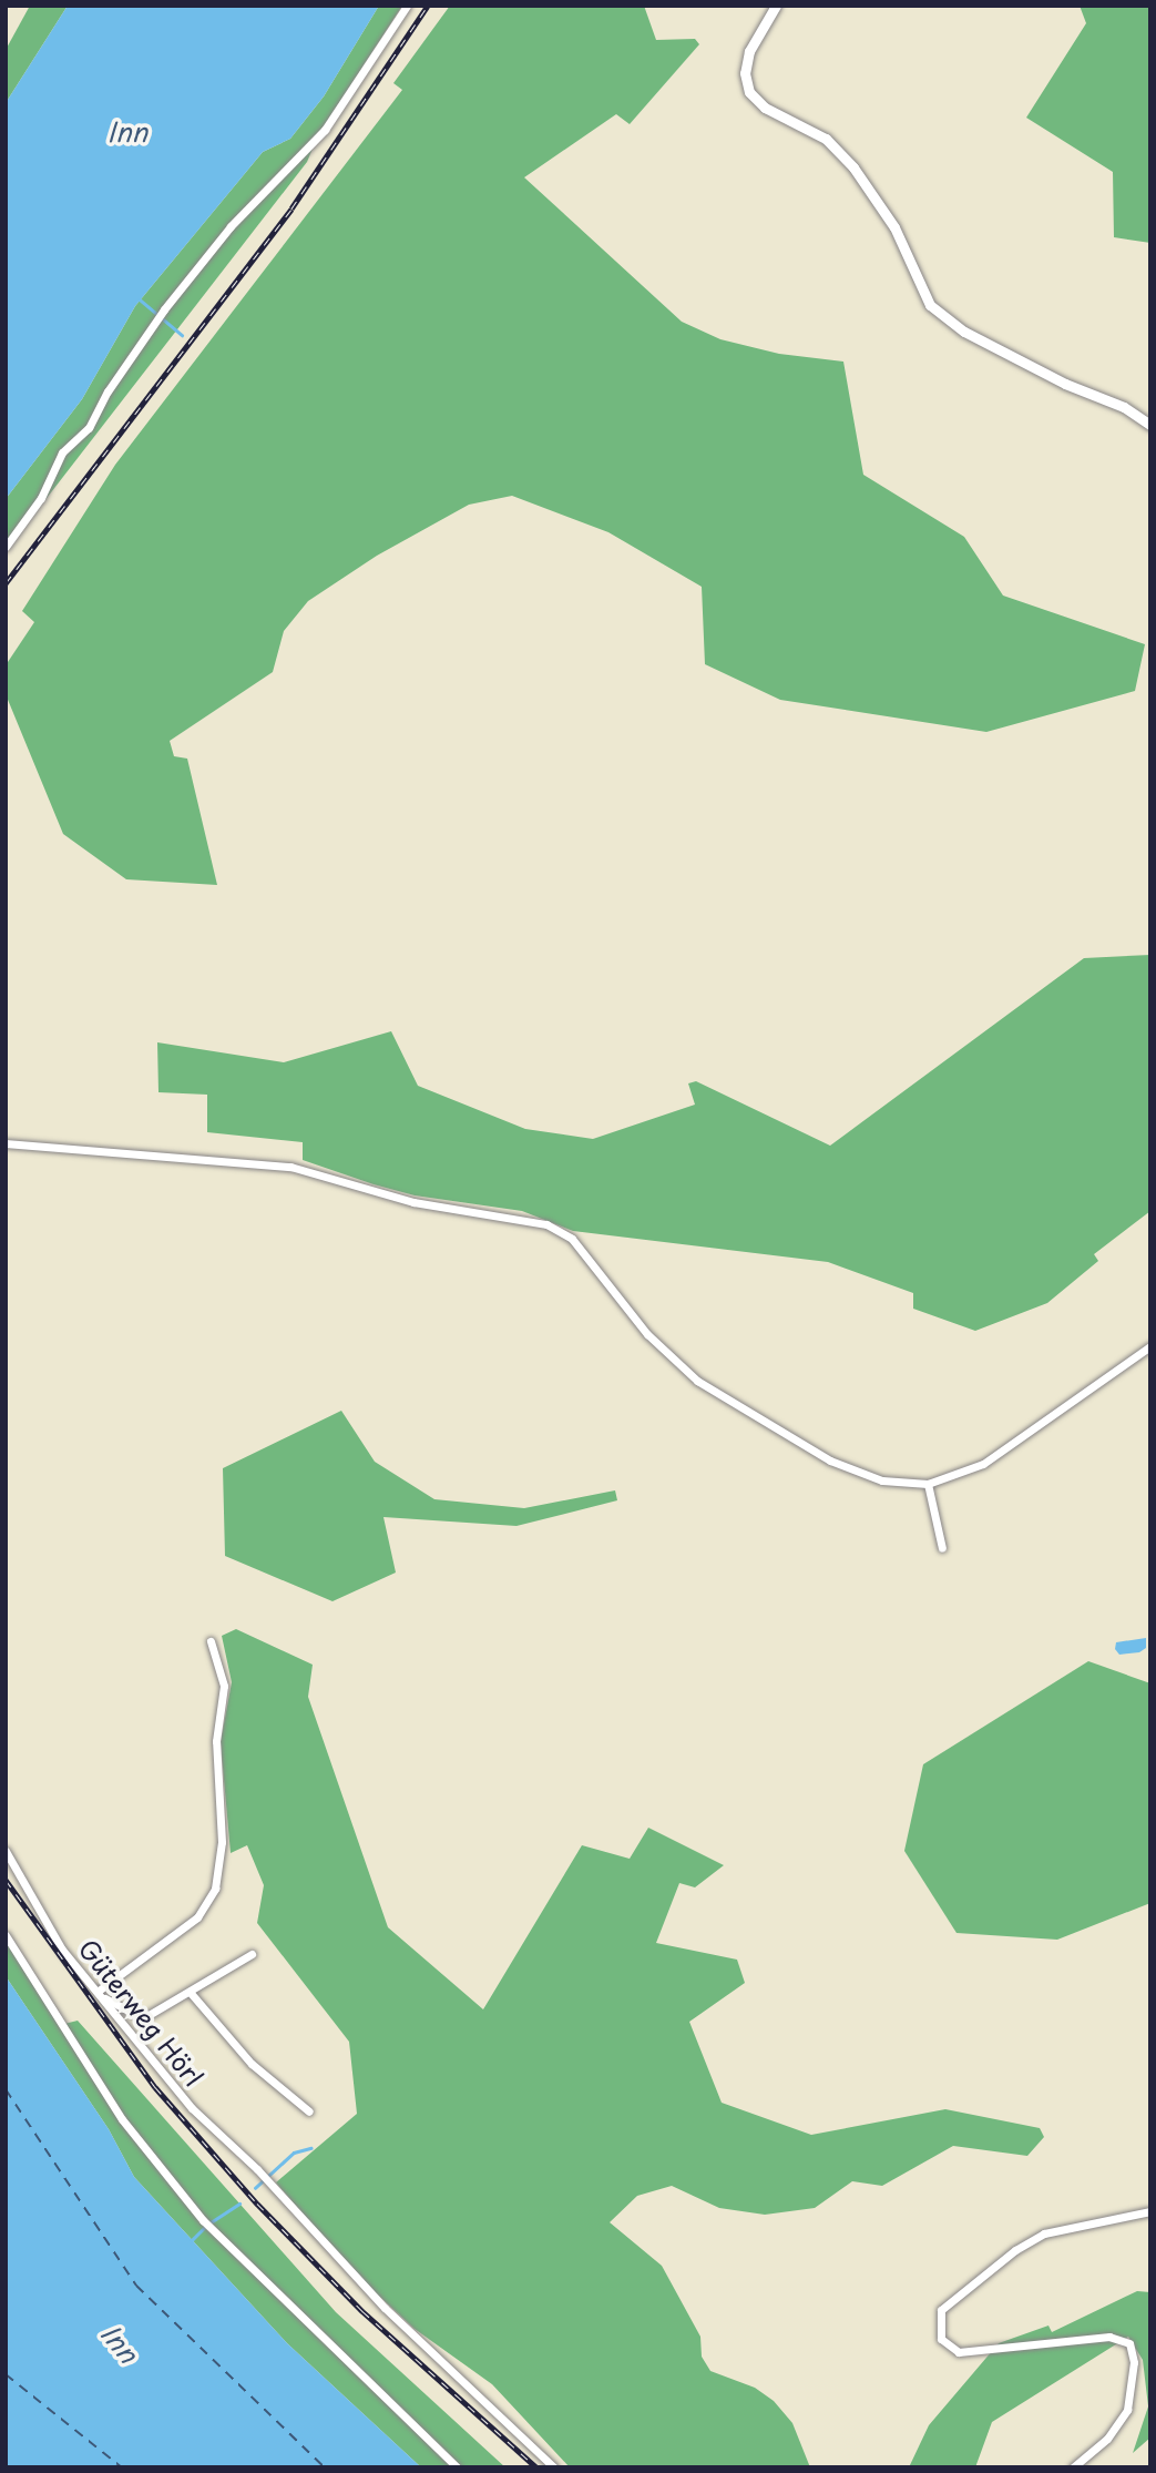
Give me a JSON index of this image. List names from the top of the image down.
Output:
{
  "streets": {
    "street": ["Güterweg Hörl"]
  },
  "water": ["Inn"]
}
